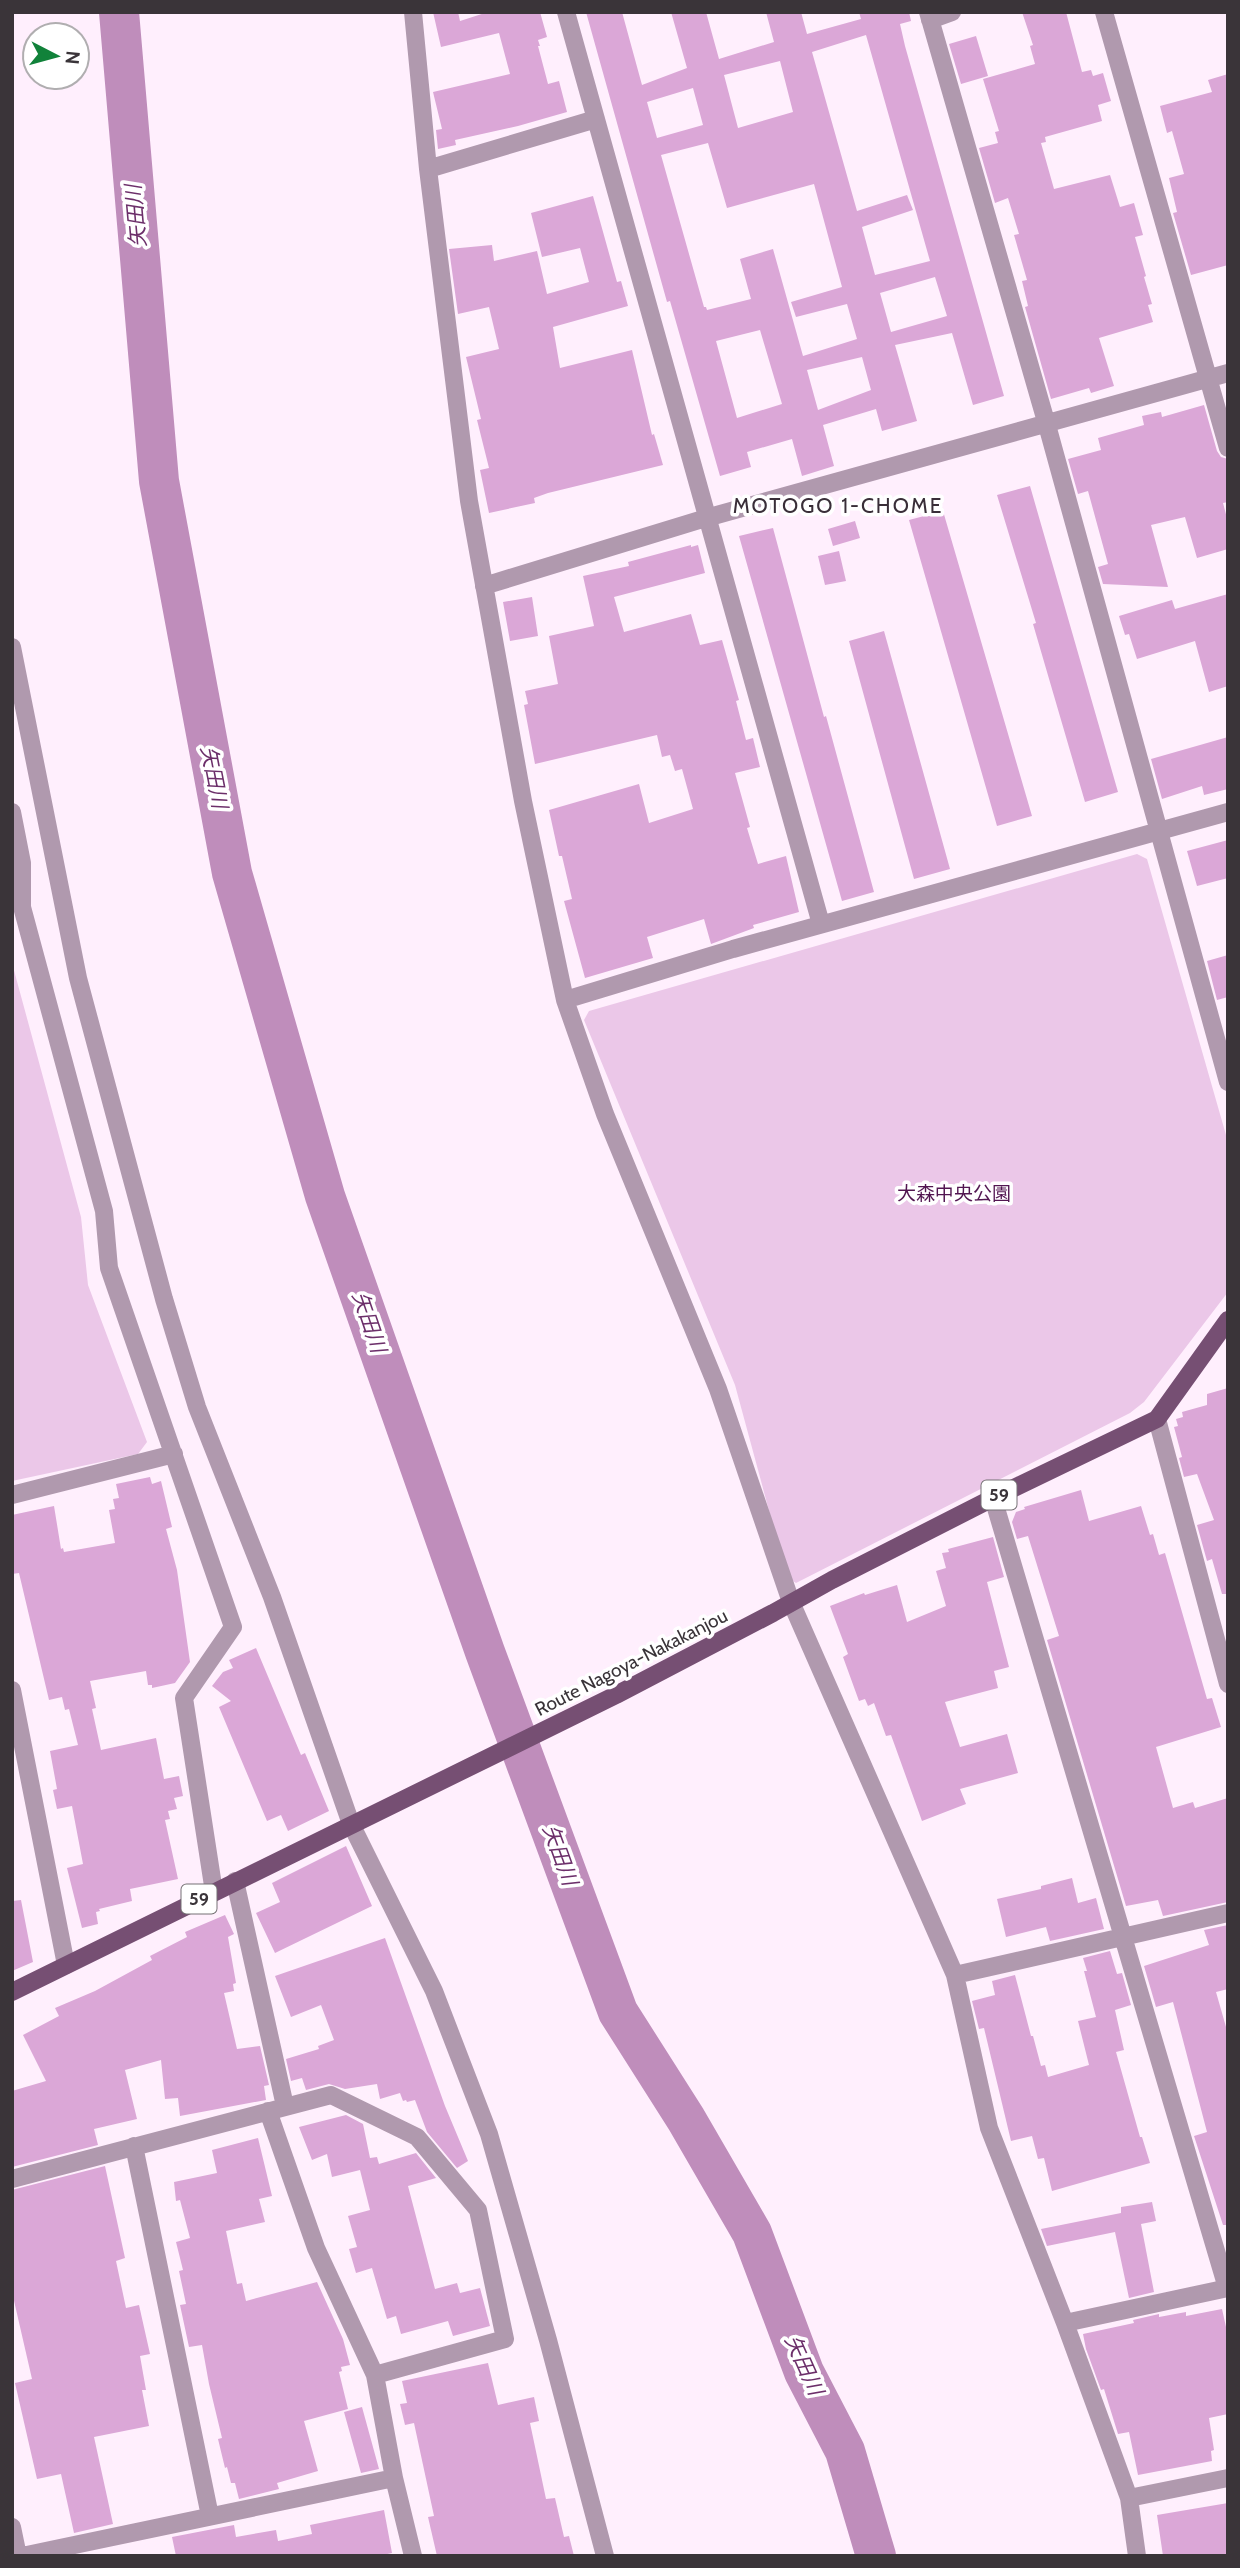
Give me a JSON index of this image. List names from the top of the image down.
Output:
{
  "streets": {
    "main road": ["59", "Route Nagoya-Nakakanjou"]
  },
  "districts": ["MOTOGO 1-CHOME"],
  "water": ["矢田川"],
  "parks": ["大森中央公園"],
  "north": "right"
}
